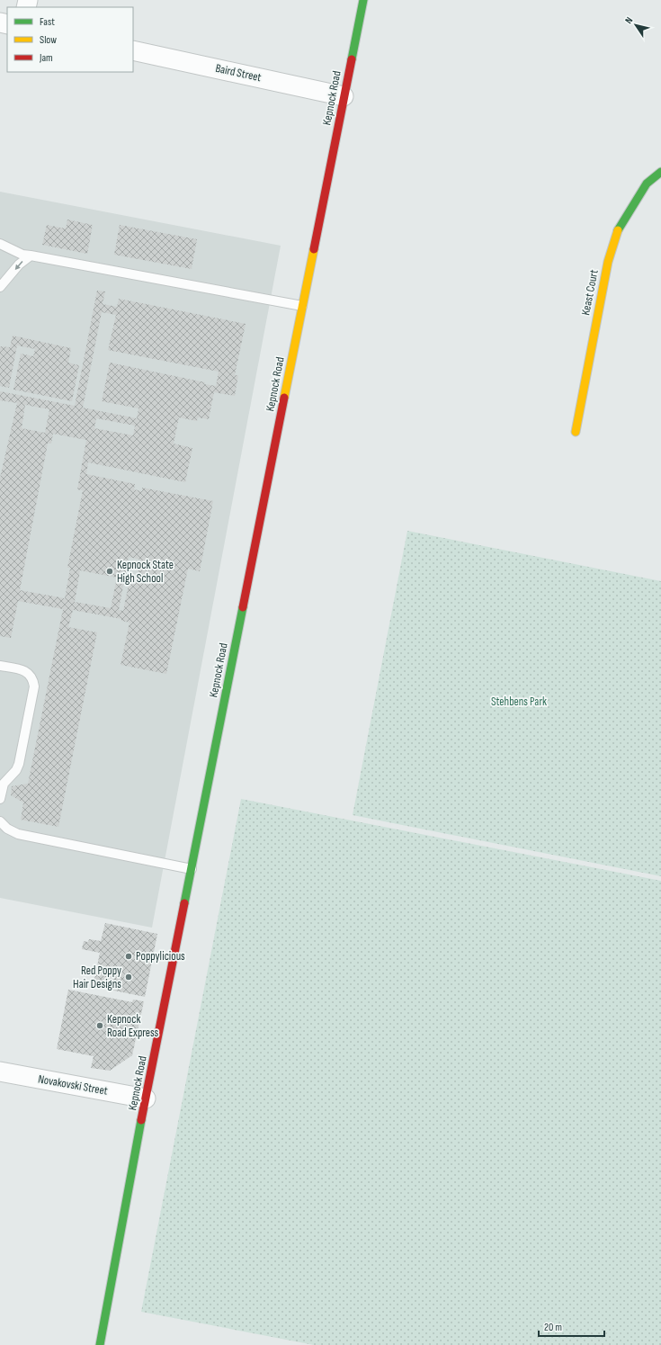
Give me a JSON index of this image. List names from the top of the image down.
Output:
{
  "streets": {
    "street": [
      "Baird Street",
      "Kepnock Road",
      "Keast Court",
      "Novakovski Street"
    ]
  },
  "crossings": [
    ["Baird Street", "Kepnock Road"],
    ["Kepnock Road", "Novakovski Street"]
  ],
  "parks": ["Stehbens Park"],
  "places": [
    "Kepnock State High School",
    "Poppylicious",
    "Red Poppy Hair Designs",
    "Kepnock Road Express"
  ],
  "legend": ["Fast", "Slow", "Jam"],
  "scale_bar": "20 m",
  "north": "top left"
}
